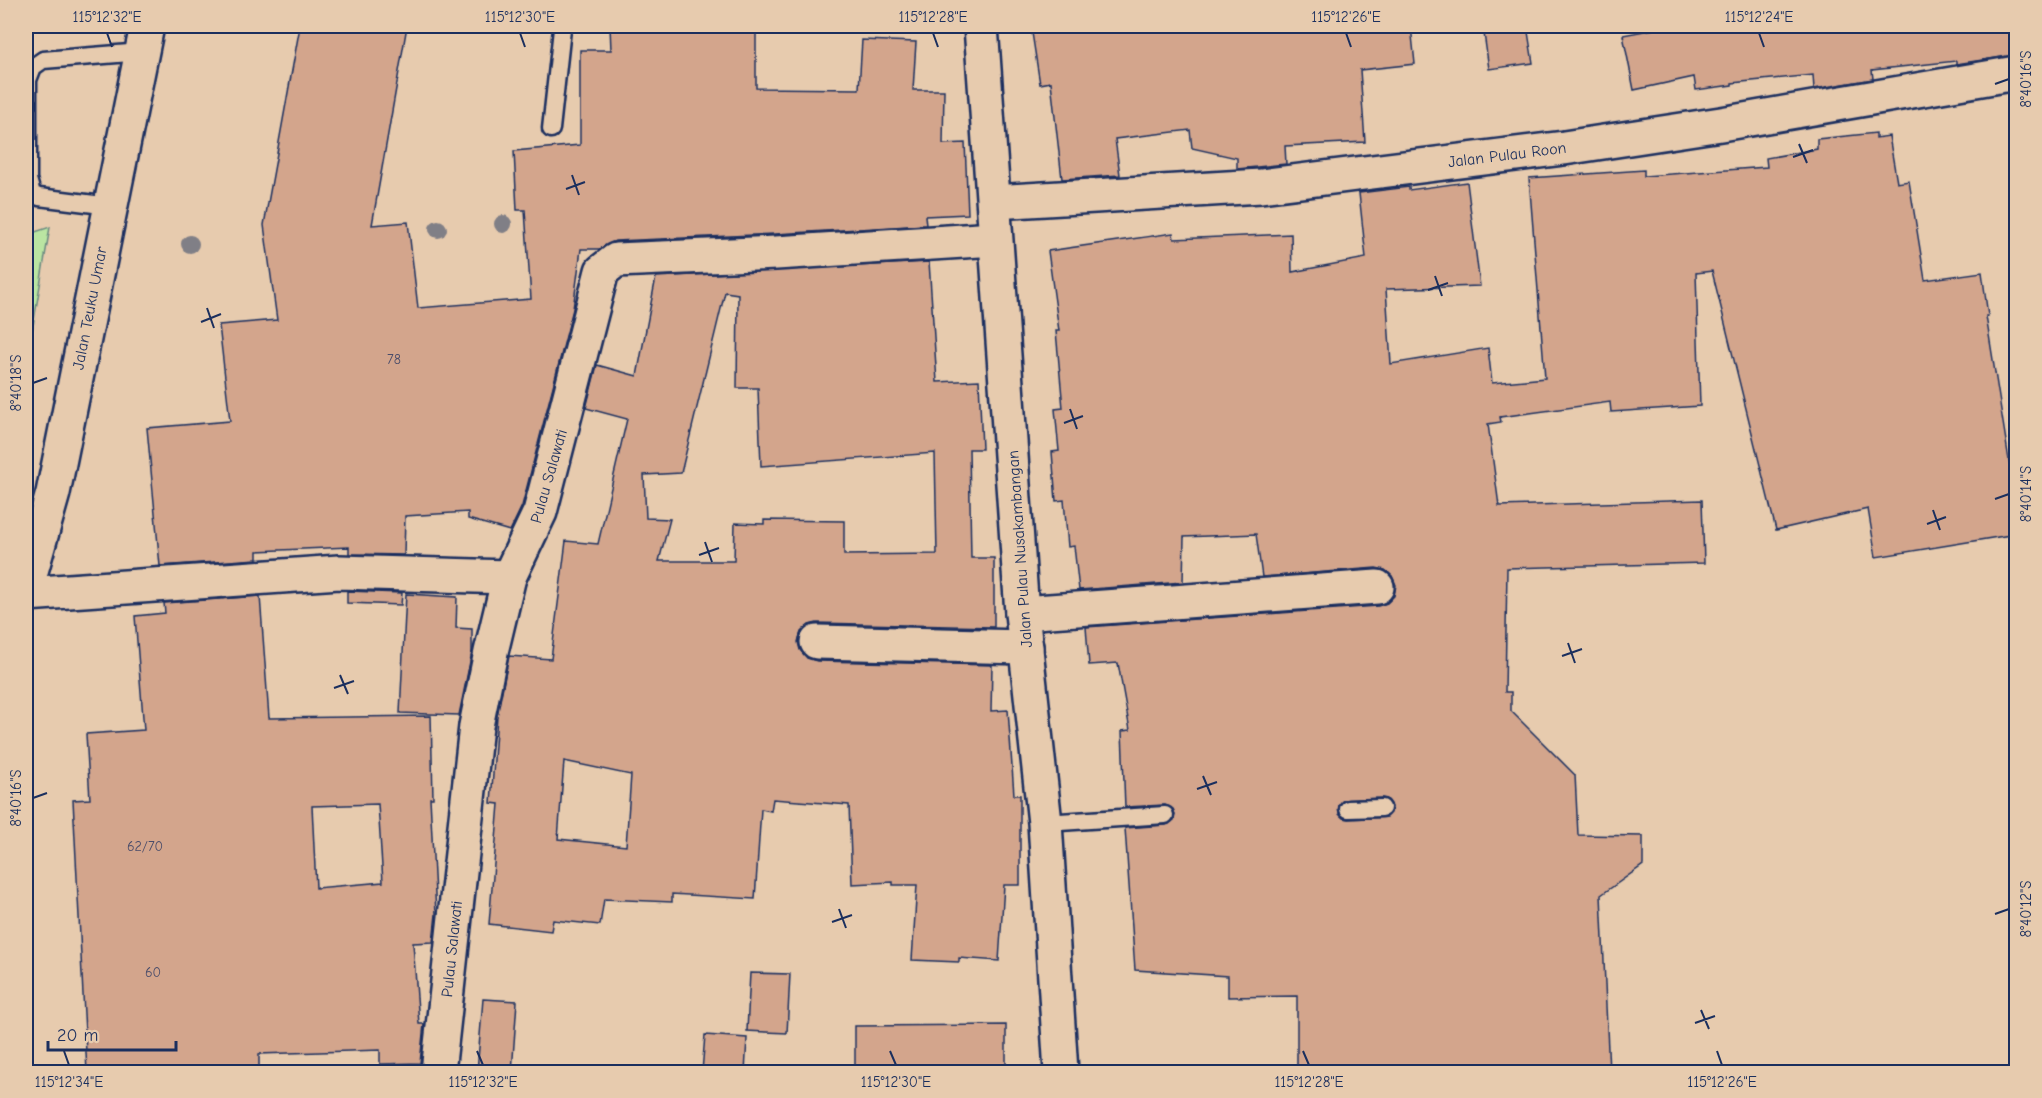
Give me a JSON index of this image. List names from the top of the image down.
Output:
{
  "streets": {
    "street": [
      "Jalan Pulau Roon",
      "Jalan Teuku Umar",
      "Pulau Salawati",
      "Jalan Pulau Nusakambangan"
    ]
  },
  "crossings": [
    ["Jalan Pulau Roon", "Jalan Pulau Nusakambangan"],
    ["Pulau Salawati", "Jalan Pulau Nusakambangan"]
  ],
  "house_numbers": ["78", "62/70", "60"],
  "scale_bar": "20 m",
  "coordinates": [
    "115°12'32\"E",
    "115°12'30\"E",
    "115°12'28\"E",
    "115°12'26\"E",
    "115°12'24\"E",
    "8°40'16\"S",
    "8°40'18\"S",
    "8°40'14\"S",
    "8°40'12\"S",
    "115°12'34\"E"
  ]
}
